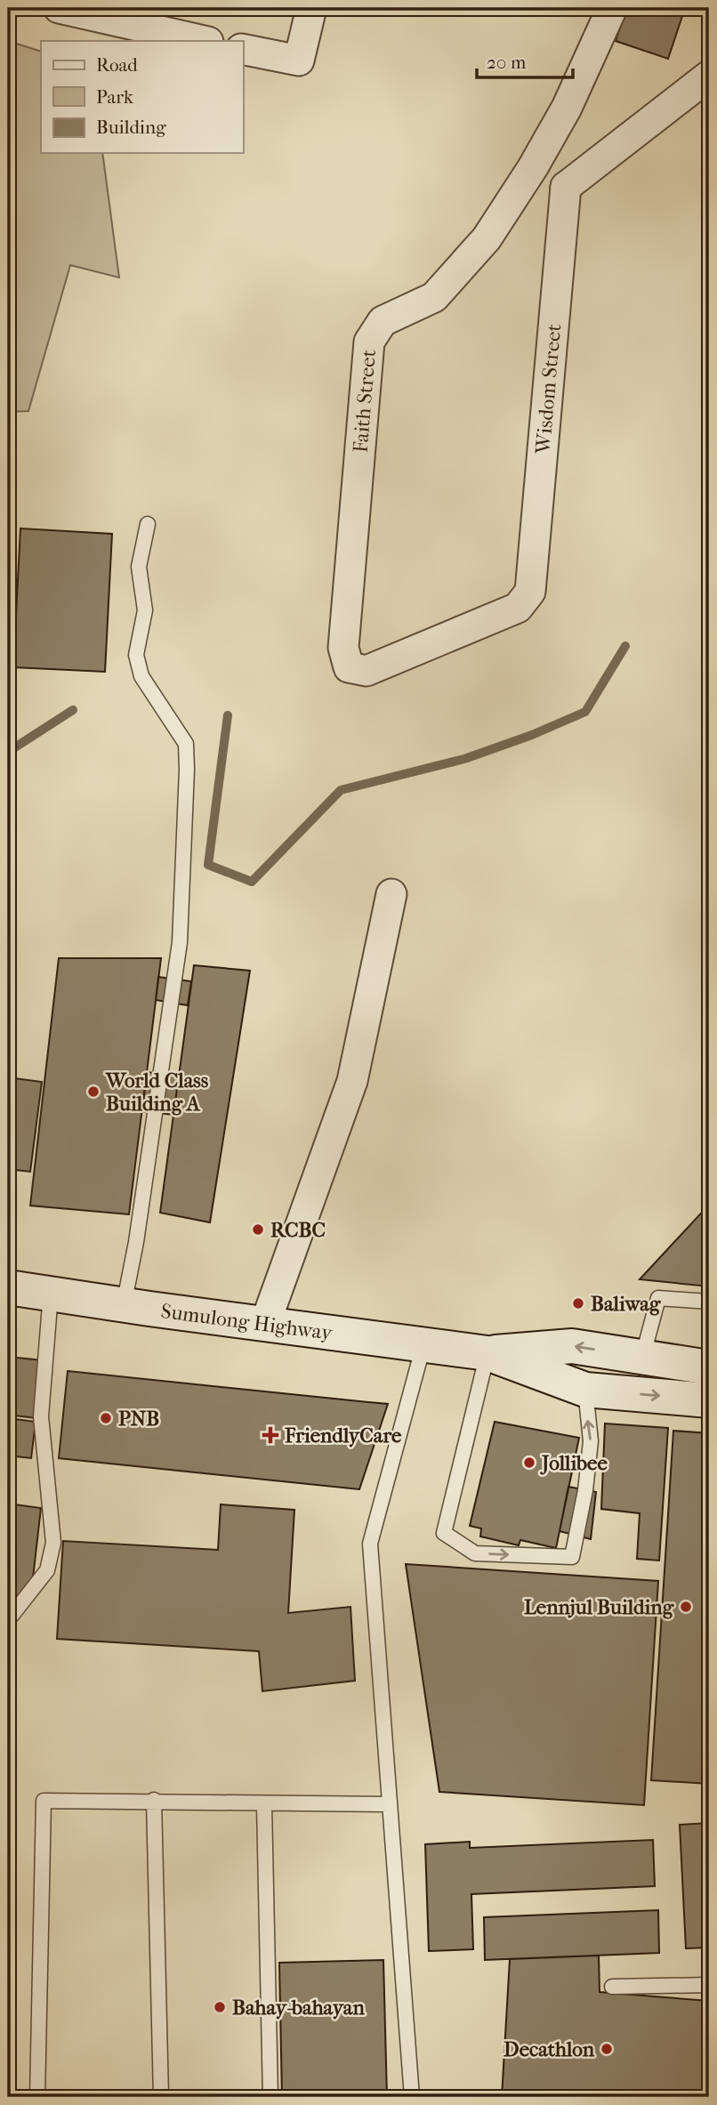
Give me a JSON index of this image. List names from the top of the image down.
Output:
{
  "streets": {
    "main road": ["Sumulong Highway"],
    "street": ["Wisdom Street", "Faith Street"]
  },
  "crossings": [
    ["Wisdom Street", "Faith Street"]
  ],
  "places": {
    "other": [
      "World Class Building A",
      "RCBC",
      "Baliwag",
      "PNB",
      "Jollibee",
      "Lennjul Building",
      "Bahay-bahayan",
      "Decathlon"
    ],
    "health": ["FriendlyCare"]
  },
  "legend": ["Road", "Park", "Building"],
  "scale_bar": "20 m"
}
